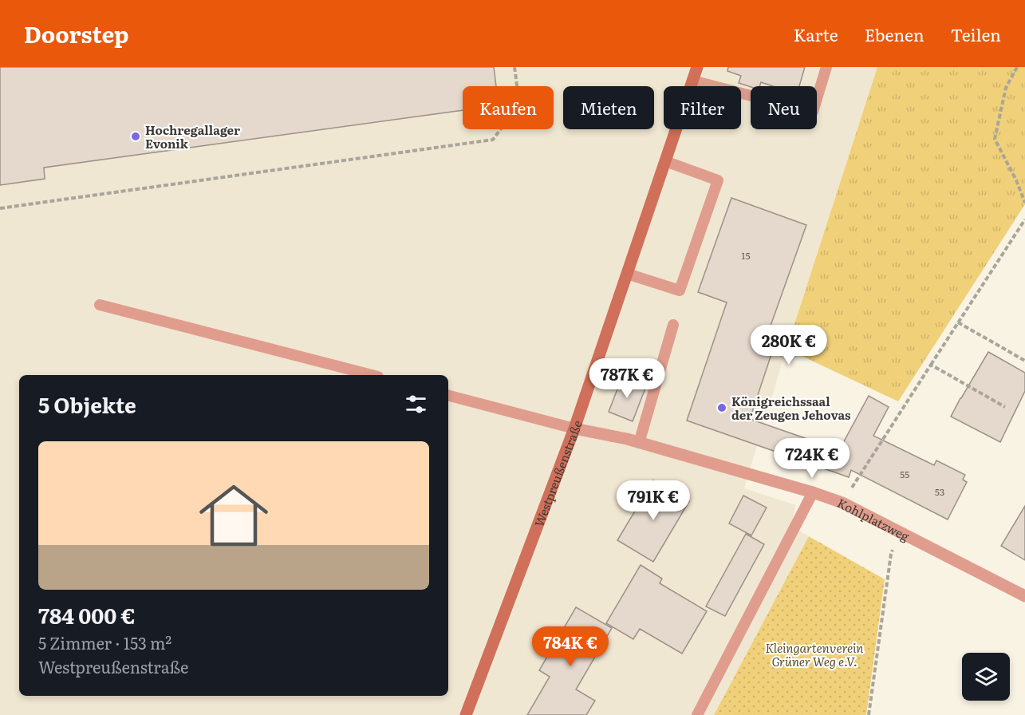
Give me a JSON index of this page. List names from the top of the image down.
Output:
{
  "streets": {
    "street": ["Westpreußenstraße", "Kohlplatzweg"]
  },
  "crossings": [
    ["Westpreußenstraße", "Kohlplatzweg"]
  ],
  "parks": ["Kleingartenverein Grüner Weg e.V."],
  "places": ["Hochregallager Evonik", "Königreichssaal der Zeugen Jehovas"],
  "house_numbers": ["15", "55", "53"],
  "page": {
    "header": "Doorstep",
    "nav": ["Karte", "Ebenen", "Teilen"],
    "chip": [
      "Kaufen",
      "Mieten",
      "Filter",
      "Neu"
    ],
    "price": [
      "280K €",
      "787K €",
      "724K €",
      "791K €",
      "784K €"
    ],
    "heading": "5 Objekte",
    "list": [
      {
        "name": "784 000 €",
        "note": "5 Zimmer · 153 m² · Westpreußenstraße"
      }
    ]
  }
}
